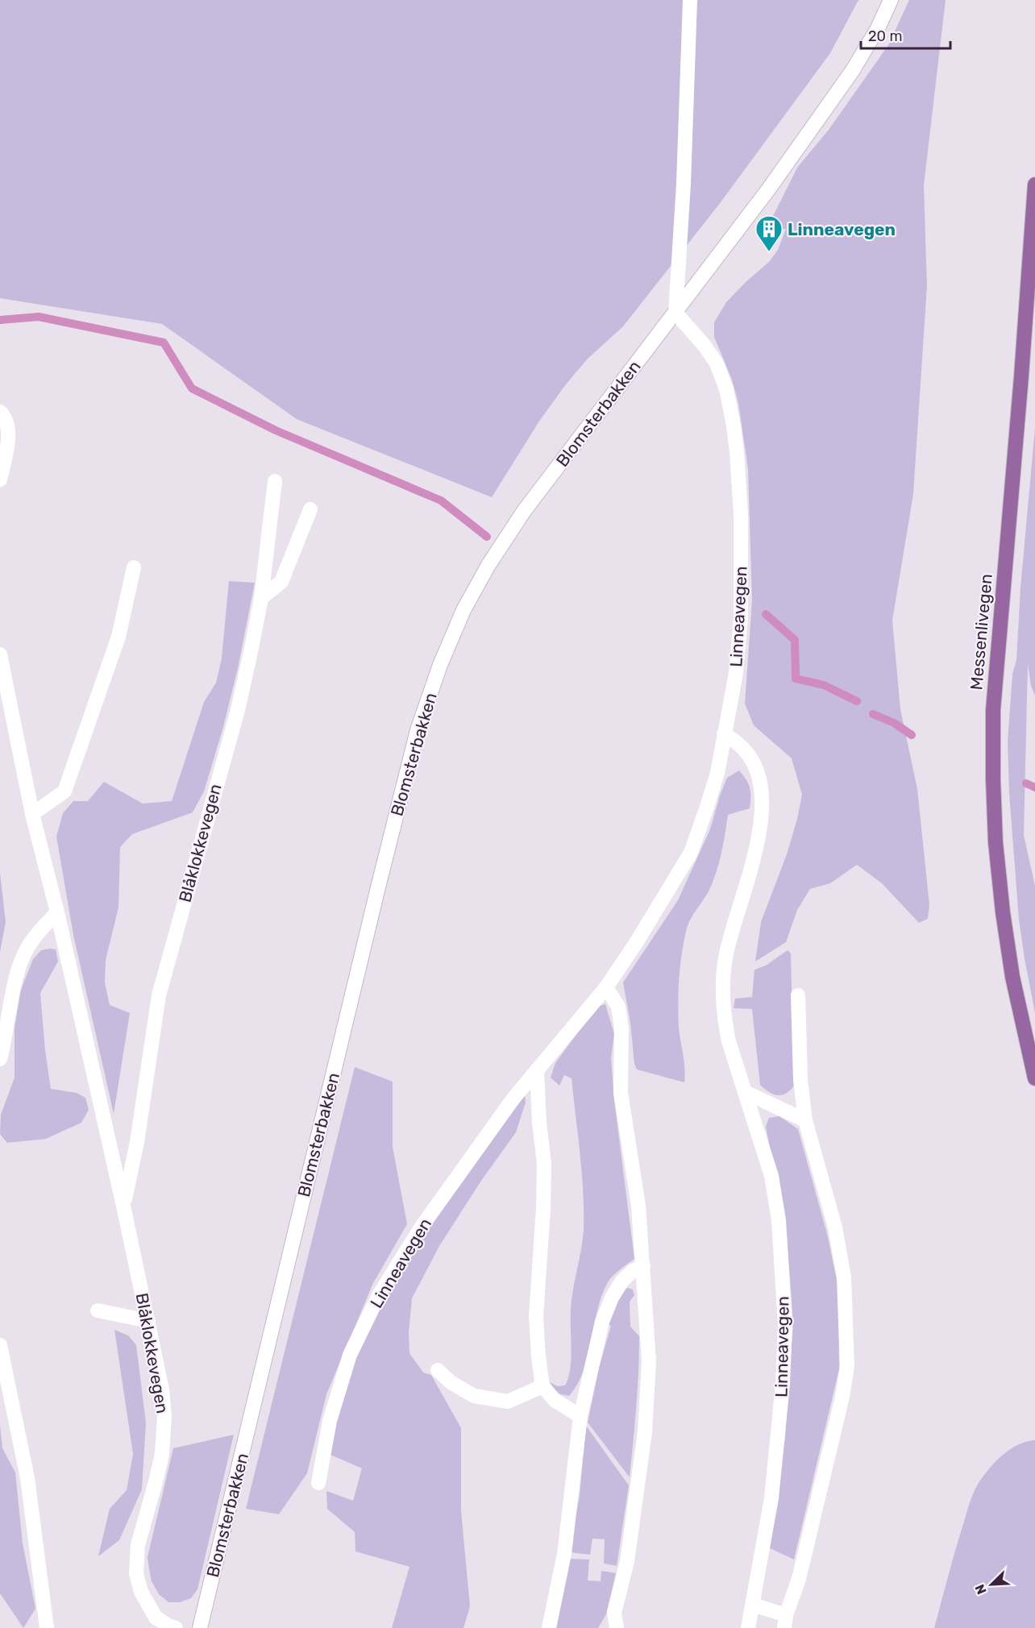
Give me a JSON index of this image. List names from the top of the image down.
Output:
{
  "streets": {
    "main road": ["Messenlivegen"],
    "street": ["Blomsterbakken", "Linneavegen", "Blåklokkevegen"]
  },
  "crossings": [
    ["Blomsterbakken", "Linneavegen"]
  ],
  "places": {
    "building": ["Linneavegen"]
  },
  "scale_bar": "20 m",
  "north": "bottom left"
}
